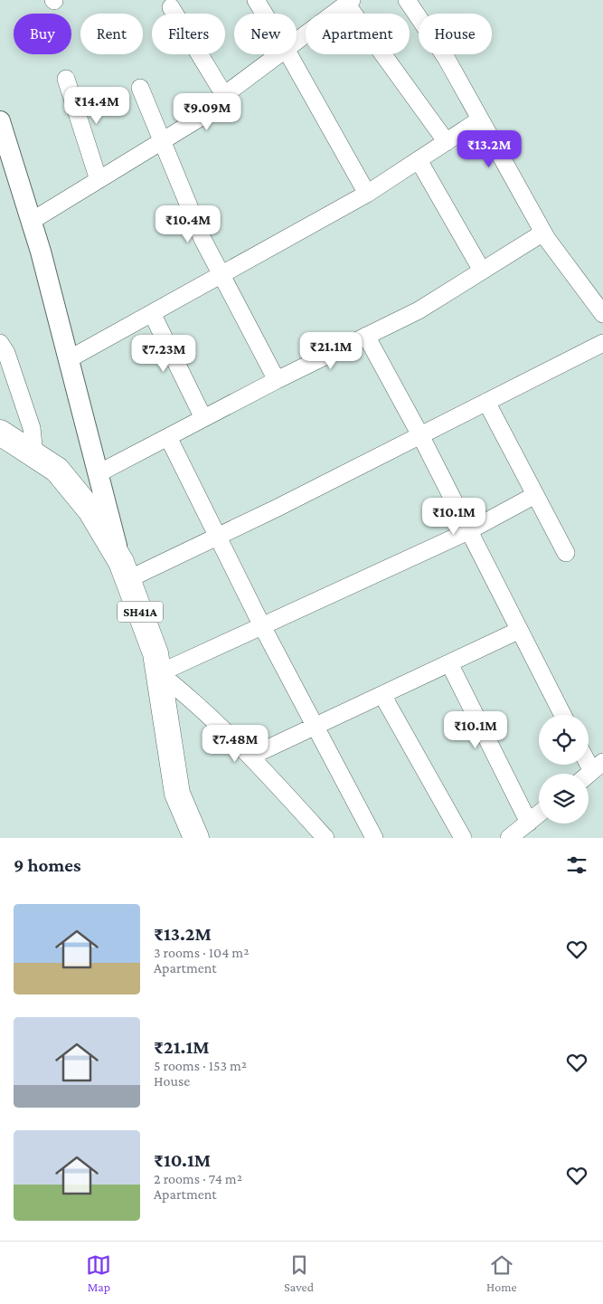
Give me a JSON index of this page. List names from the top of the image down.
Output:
{
  "streets": {
    "main road": ["SH41A"]
  },
  "page": {
    "chip": [
      "Buy",
      "Rent",
      "Filters",
      "New",
      "Apartment",
      "House"
    ],
    "price": [
      "₹14.4M",
      "₹9.09M",
      "₹13.2M",
      "₹10.4M",
      "₹21.1M",
      "₹7.23M",
      "₹10.1M",
      "₹10.1M",
      "₹7.48M"
    ],
    "heading": "9 homes",
    "list": [
      {
        "name": "₹13.2M",
        "note": "3 rooms · 104 m² · Apartment"
      },
      {
        "name": "₹21.1M",
        "note": "5 rooms · 153 m² · House"
      },
      {
        "name": "₹10.1M",
        "note": "2 rooms · 74 m² · Apartment"
      }
    ],
    "tabs": ["Map", "Saved", "Home"]
  }
}
